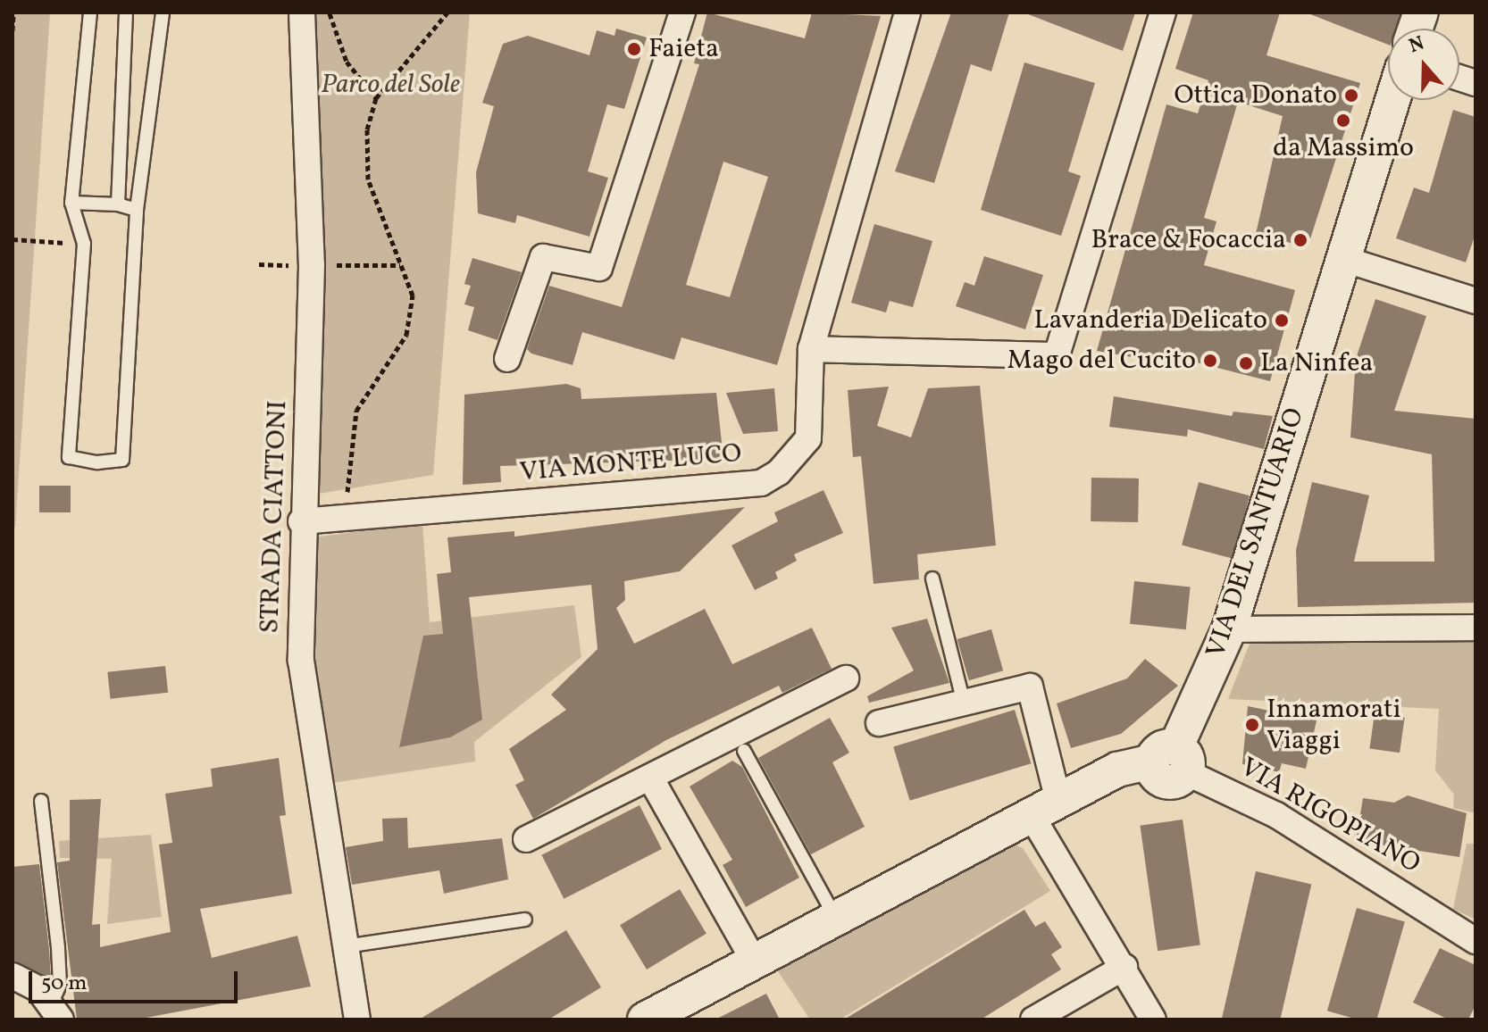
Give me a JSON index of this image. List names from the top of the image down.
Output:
{
  "streets": {
    "street": [
      "VIA MONTE LUCO",
      "STRADA CIATTONI",
      "VIA DEL SANTUARIO",
      "VIA RIGOPIANO"
    ]
  },
  "crossings": [
    ["VIA MONTE LUCO", "STRADA CIATTONI"],
    ["VIA DEL SANTUARIO", "VIA RIGOPIANO"]
  ],
  "parks": ["Parco del Sole"],
  "places": [
    "Faieta",
    "Ottica Donato",
    "da Massimo",
    "Brace & Focaccia",
    "Lavanderia Delicato",
    "Mago del Cucito",
    "La Ninfea",
    "Innamorati Viaggi"
  ],
  "scale_bar": "50 m",
  "north": "top"
}
